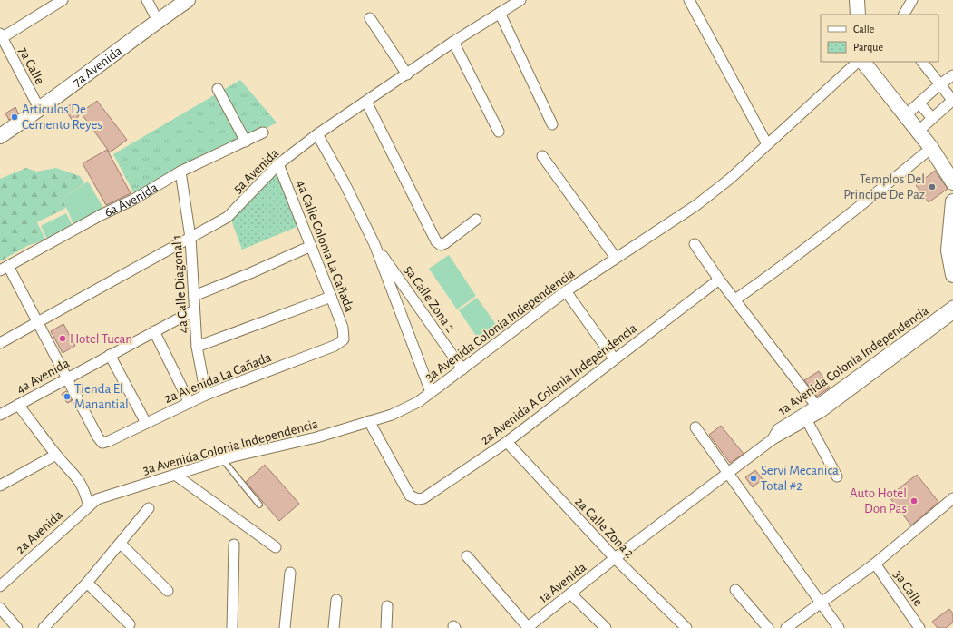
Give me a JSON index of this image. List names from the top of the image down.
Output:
{
  "streets": {
    "street": [
      "7a Calle",
      "7a Avenida",
      "5a Avenida",
      "6a Avenida",
      "4a Calle Colonia La Cañada",
      "4a Calle Diagonal 1",
      "5a Calle Zona 2",
      "3a Avenida Colonia Independencia",
      "1a Avenida Colonia Independencia",
      "4a Avenida",
      "2a Avenida La Cañada",
      "2a Avenida A Colonia Independencia",
      "2a Calle Zona 2",
      "2a Avenida",
      "1a Avenida",
      "3a Calle"
    ]
  },
  "crossings": [
    ["7a Calle", "7a Avenida"],
    ["5a Avenida", "4a Calle Colonia La Cañada"],
    ["5a Avenida", "4a Calle Diagonal 1"],
    ["6a Avenida", "4a Calle Diagonal 1"],
    ["4a Calle Colonia La Cañada", "2a Avenida La Cañada"],
    ["4a Calle Diagonal 1", "4a Avenida"],
    ["4a Calle Diagonal 1", "2a Avenida La Cañada"],
    ["5a Calle Zona 2", "3a Avenida Colonia Independencia"],
    ["3a Avenida Colonia Independencia", "2a Avenida A Colonia Independencia"],
    ["3a Avenida Colonia Independencia", "2a Avenida"],
    ["1a Avenida Colonia Independencia", "2a Calle Zona 2"],
    ["1a Avenida Colonia Independencia", "1a Avenida"],
    ["4a Avenida", "2a Avenida La Cañada"],
    ["2a Avenida A Colonia Independencia", "2a Calle Zona 2"],
    ["2a Calle Zona 2", "1a Avenida"]
  ],
  "places": [
    "Articulos De Cemento Reyes",
    "Templos Del Principe De Paz",
    "Hotel Tucan",
    "Tienda El Manantial",
    "Servi Mecanica Total #2",
    "Auto Hotel Don Pas"
  ],
  "legend": ["Calle", "Parque"]
}
